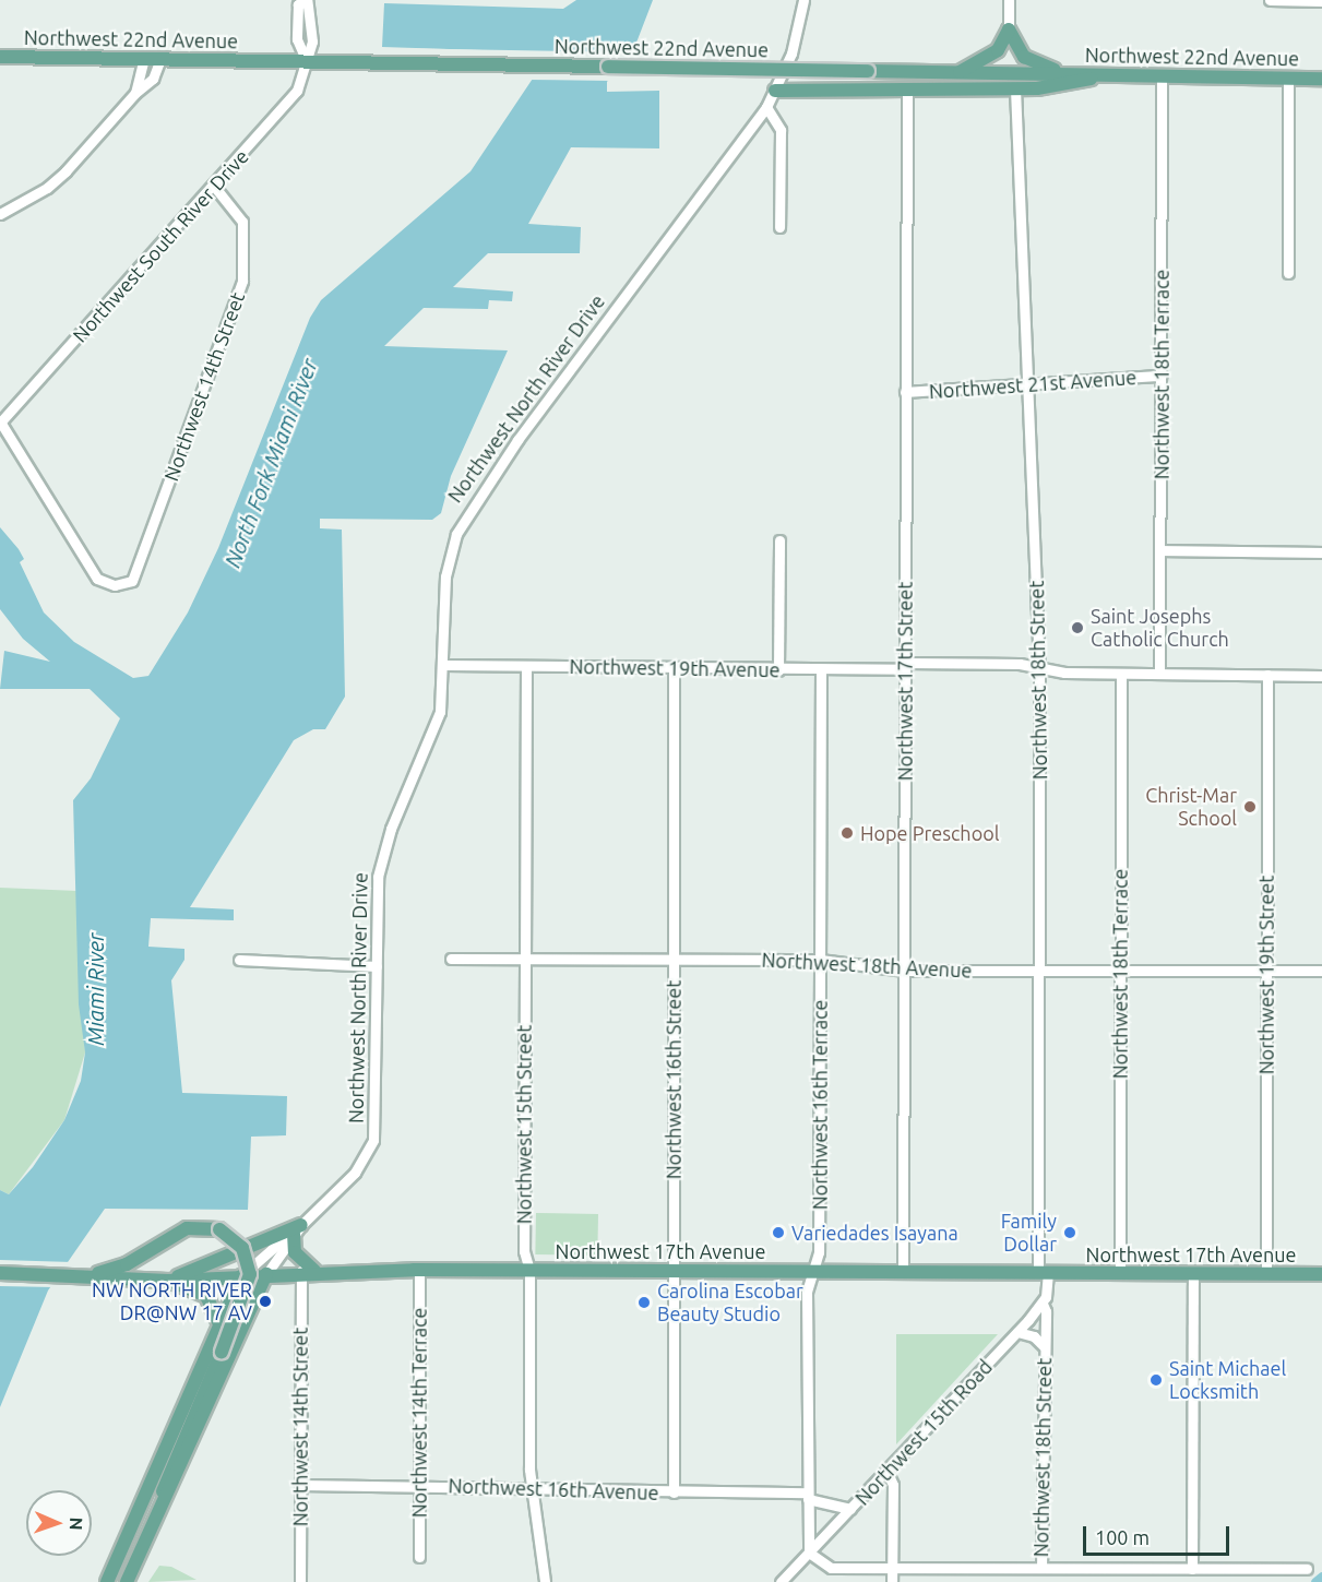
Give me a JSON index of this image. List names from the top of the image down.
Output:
{
  "streets": {
    "main road": ["Northwest 22nd Avenue", "Northwest North River Drive", "Northwest 17th Avenue"],
    "street": [
      "Northwest South River Drive",
      "Northwest 18th Terrace",
      "Northwest 21st Avenue",
      "Northwest 14th Street",
      "Northwest 19th Avenue",
      "Northwest 18th Street",
      "Northwest 17th Street",
      "Northwest 18th Avenue",
      "Northwest 19th Street",
      "Northwest 16th Street",
      "Northwest 16th Terrace",
      "Northwest 15th Street",
      "Northwest 14th Terrace",
      "Northwest 15th Road",
      "Northwest 16th Avenue"
    ]
  },
  "crossings": [
    ["Northwest 22nd Avenue", "Northwest South River Drive"],
    ["Northwest 22nd Avenue", "Northwest 18th Terrace"],
    ["Northwest South River Drive", "Northwest 14th Street"],
    ["Northwest 18th Terrace", "Northwest 21st Avenue"],
    ["Northwest 18th Terrace", "Northwest 19th Avenue"],
    ["Northwest 18th Terrace", "Northwest 18th Avenue"],
    ["Northwest 18th Terrace", "Northwest 17th Avenue"],
    ["Northwest 21st Avenue", "Northwest 18th Street"],
    ["Northwest 21st Avenue", "Northwest 17th Street"],
    ["Northwest 14th Street", "Northwest 17th Avenue"],
    ["Northwest 14th Street", "Northwest 16th Avenue"],
    ["Northwest North River Drive", "Northwest 19th Avenue"],
    ["Northwest North River Drive", "Northwest 17th Avenue"],
    ["Northwest 19th Avenue", "Northwest 18th Street"],
    ["Northwest 19th Avenue", "Northwest 17th Street"],
    ["Northwest 19th Avenue", "Northwest 19th Street"],
    ["Northwest 19th Avenue", "Northwest 16th Street"],
    ["Northwest 19th Avenue", "Northwest 16th Terrace"],
    ["Northwest 19th Avenue", "Northwest 15th Street"],
    ["Northwest 18th Street", "Northwest 18th Avenue"],
    ["Northwest 18th Street", "Northwest 17th Avenue"],
    ["Northwest 18th Street", "Northwest 15th Road"],
    ["Northwest 17th Street", "Northwest 18th Avenue"],
    ["Northwest 17th Street", "Northwest 17th Avenue"],
    ["Northwest 18th Avenue", "Northwest 19th Street"],
    ["Northwest 18th Avenue", "Northwest 16th Street"],
    ["Northwest 18th Avenue", "Northwest 16th Terrace"],
    ["Northwest 18th Avenue", "Northwest 15th Street"],
    ["Northwest 19th Street", "Northwest 17th Avenue"],
    ["Northwest 16th Street", "Northwest 17th Avenue"],
    ["Northwest 16th Street", "Northwest 16th Avenue"],
    ["Northwest 16th Terrace", "Northwest 17th Avenue"],
    ["Northwest 16th Terrace", "Northwest 15th Road"],
    ["Northwest 16th Terrace", "Northwest 16th Avenue"],
    ["Northwest 15th Street", "Northwest 17th Avenue"],
    ["Northwest 15th Street", "Northwest 16th Avenue"],
    ["Northwest 17th Avenue", "Northwest 14th Terrace"],
    ["Northwest 14th Terrace", "Northwest 16th Avenue"]
  ],
  "water": ["North Fork Miami River", "Miami River"],
  "places": [
    "Saint Josephs Catholic Church",
    "Christ-Mar School",
    "Hope Preschool",
    "Variedades Isayana",
    "Family Dollar",
    "NW NORTH RIVER DR@NW 17 AV",
    "Carolina Escobar Beauty Studio",
    "Saint Michael Locksmith"
  ],
  "scale_bar": "100 m",
  "north": "right"
}
